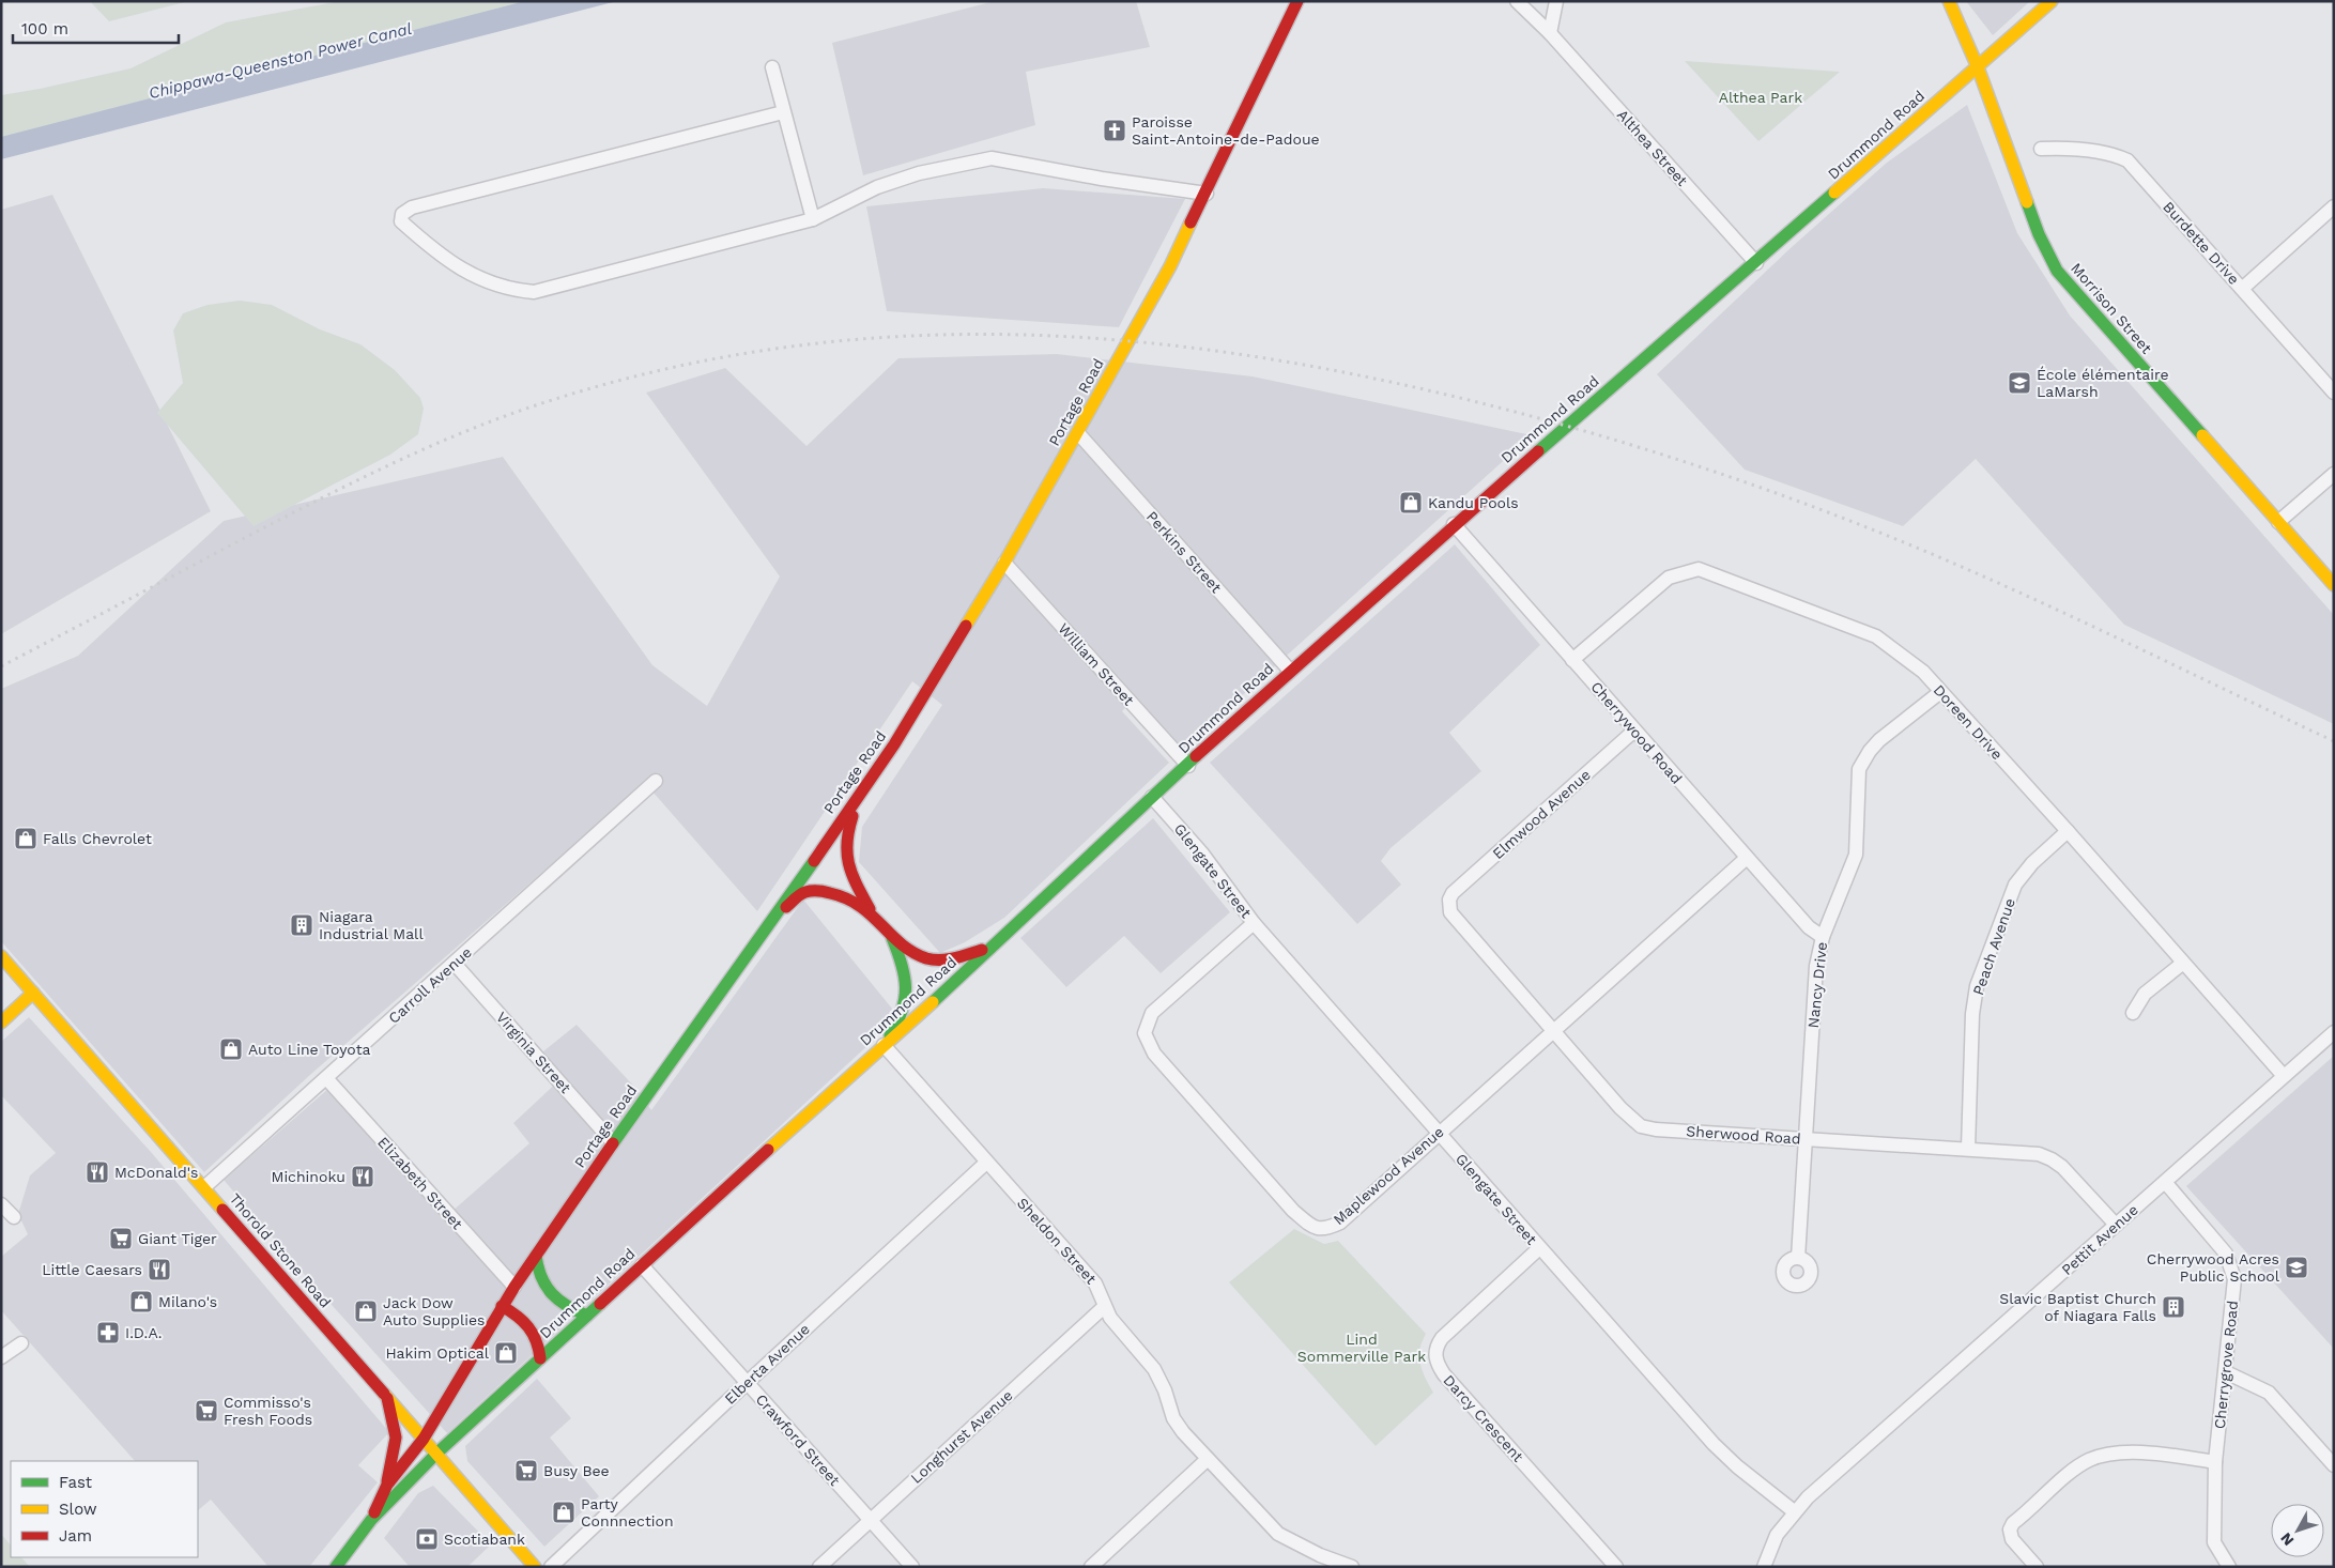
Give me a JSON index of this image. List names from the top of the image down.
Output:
{
  "streets": {
    "main road": [
      "Drummond Road",
      "Morrison Street",
      "Portage Road",
      "Thorold Stone Road"
    ],
    "street": [
      "Althea Street",
      "Burdette Drive",
      "Perkins Street",
      "William Street",
      "Doreen Drive",
      "Cherrywood Road",
      "Elmwood Avenue",
      "Glengate Street",
      "Peach Avenue",
      "Carroll Avenue",
      "Nancy Drive",
      "Virginia Street",
      "Sherwood Road",
      "Maplewood Avenue",
      "Elizabeth Street",
      "Pettit Avenue",
      "Sheldon Street",
      "Elberta Avenue",
      "Cherrygrove Road",
      "Darcy Crescent",
      "Longhurst Avenue",
      "Crawford Street"
    ]
  },
  "crossings": [
    ["Drummond Road", "Althea Street"],
    ["Drummond Road", "Morrison Street"],
    ["Drummond Road", "Portage Road"],
    ["Drummond Road", "Perkins Street"],
    ["Drummond Road", "William Street"],
    ["Drummond Road", "Cherrywood Road"],
    ["Drummond Road", "Glengate Street"],
    ["Drummond Road", "Sheldon Street"],
    ["Drummond Road", "Thorold Stone Road"],
    ["Drummond Road", "Crawford Street"],
    ["Portage Road", "Perkins Street"],
    ["Portage Road", "William Street"],
    ["Portage Road", "Virginia Street"],
    ["Portage Road", "Elizabeth Street"],
    ["Portage Road", "Thorold Stone Road"],
    ["Doreen Drive", "Cherrywood Road"],
    ["Doreen Drive", "Peach Avenue"],
    ["Doreen Drive", "Nancy Drive"],
    ["Doreen Drive", "Pettit Avenue"],
    ["Cherrywood Road", "Elmwood Avenue"],
    ["Cherrywood Road", "Nancy Drive"],
    ["Cherrywood Road", "Maplewood Avenue"],
    ["Elmwood Avenue", "Sherwood Road"],
    ["Glengate Street", "Maplewood Avenue"],
    ["Glengate Street", "Pettit Avenue"],
    ["Glengate Street", "Darcy Crescent"],
    ["Peach Avenue", "Sherwood Road"],
    ["Carroll Avenue", "Virginia Street"],
    ["Carroll Avenue", "Elizabeth Street"],
    ["Carroll Avenue", "Thorold Stone Road"],
    ["Nancy Drive", "Sherwood Road"],
    ["Sherwood Road", "Maplewood Avenue"],
    ["Sherwood Road", "Pettit Avenue"],
    ["Pettit Avenue", "Cherrygrove Road"],
    ["Sheldon Street", "Elberta Avenue"],
    ["Sheldon Street", "Longhurst Avenue"],
    ["Elberta Avenue", "Crawford Street"],
    ["Longhurst Avenue", "Crawford Street"]
  ],
  "water": ["Chippawa-Queenston Power Canal"],
  "parks": ["Althea Park", "Lind Sommerville Park"],
  "places": {
    "church": ["Paroisse Saint-Antoine-de-Padoue"],
    "school or university": ["École élémentaire LaMarsh", "Cherrywood Acres Public School"],
    "shop": [
      "Kandu Pools",
      "Falls Chevrolet",
      "Auto Line Toyota",
      "Milano's",
      "Jack Dow Auto Supplies",
      "Hakim Optical",
      "Party Connnection"
    ],
    "building": ["Niagara Industrial Mall", "Slavic Baptist Church of Niagara Falls"],
    "restaurant": ["McDonald's", "Michinoku", "Little Caesars"],
    "supermarket": ["Giant Tiger", "Commisso's Fresh Foods", "Busy Bee"],
    "pharmacy": ["I.D.A."],
    "bank": ["Scotiabank"]
  },
  "legend": ["Fast", "Slow", "Jam"],
  "scale_bar": "100 m",
  "north": "bottom left"
}
